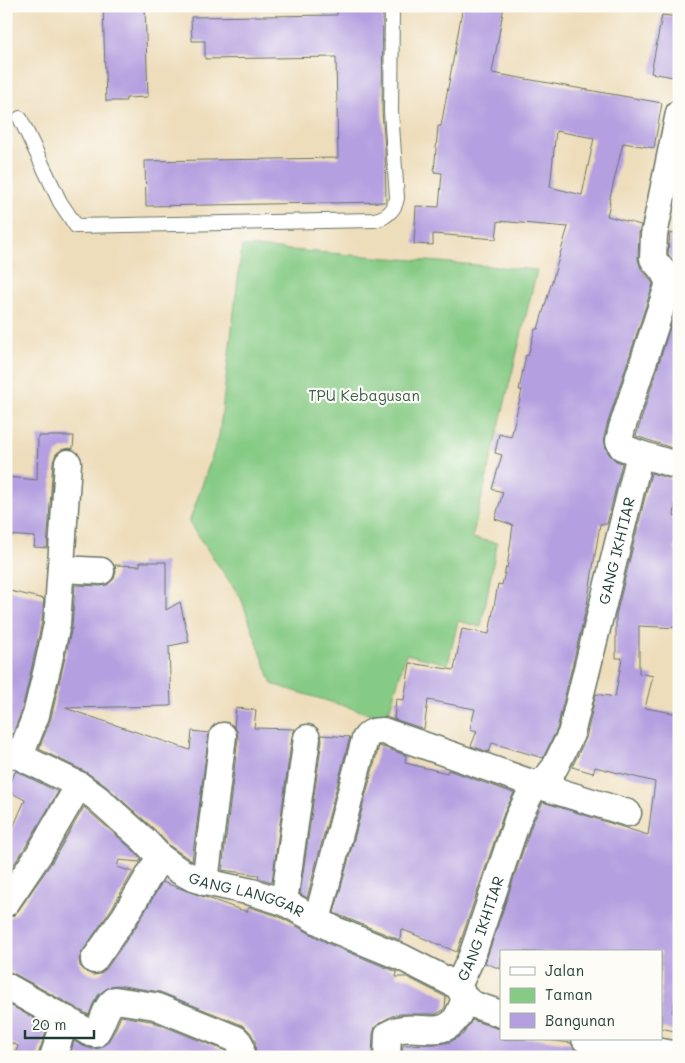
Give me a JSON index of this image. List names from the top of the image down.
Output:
{
  "streets": {
    "street": ["GANG IKHTIAR", "GANG LANGGAR"]
  },
  "crossings": [
    ["GANG IKHTIAR", "GANG LANGGAR"]
  ],
  "parks": ["TPU Kebagusan"],
  "legend": ["Jalan", "Taman", "Bangunan"],
  "scale_bar": "20 m"
}
